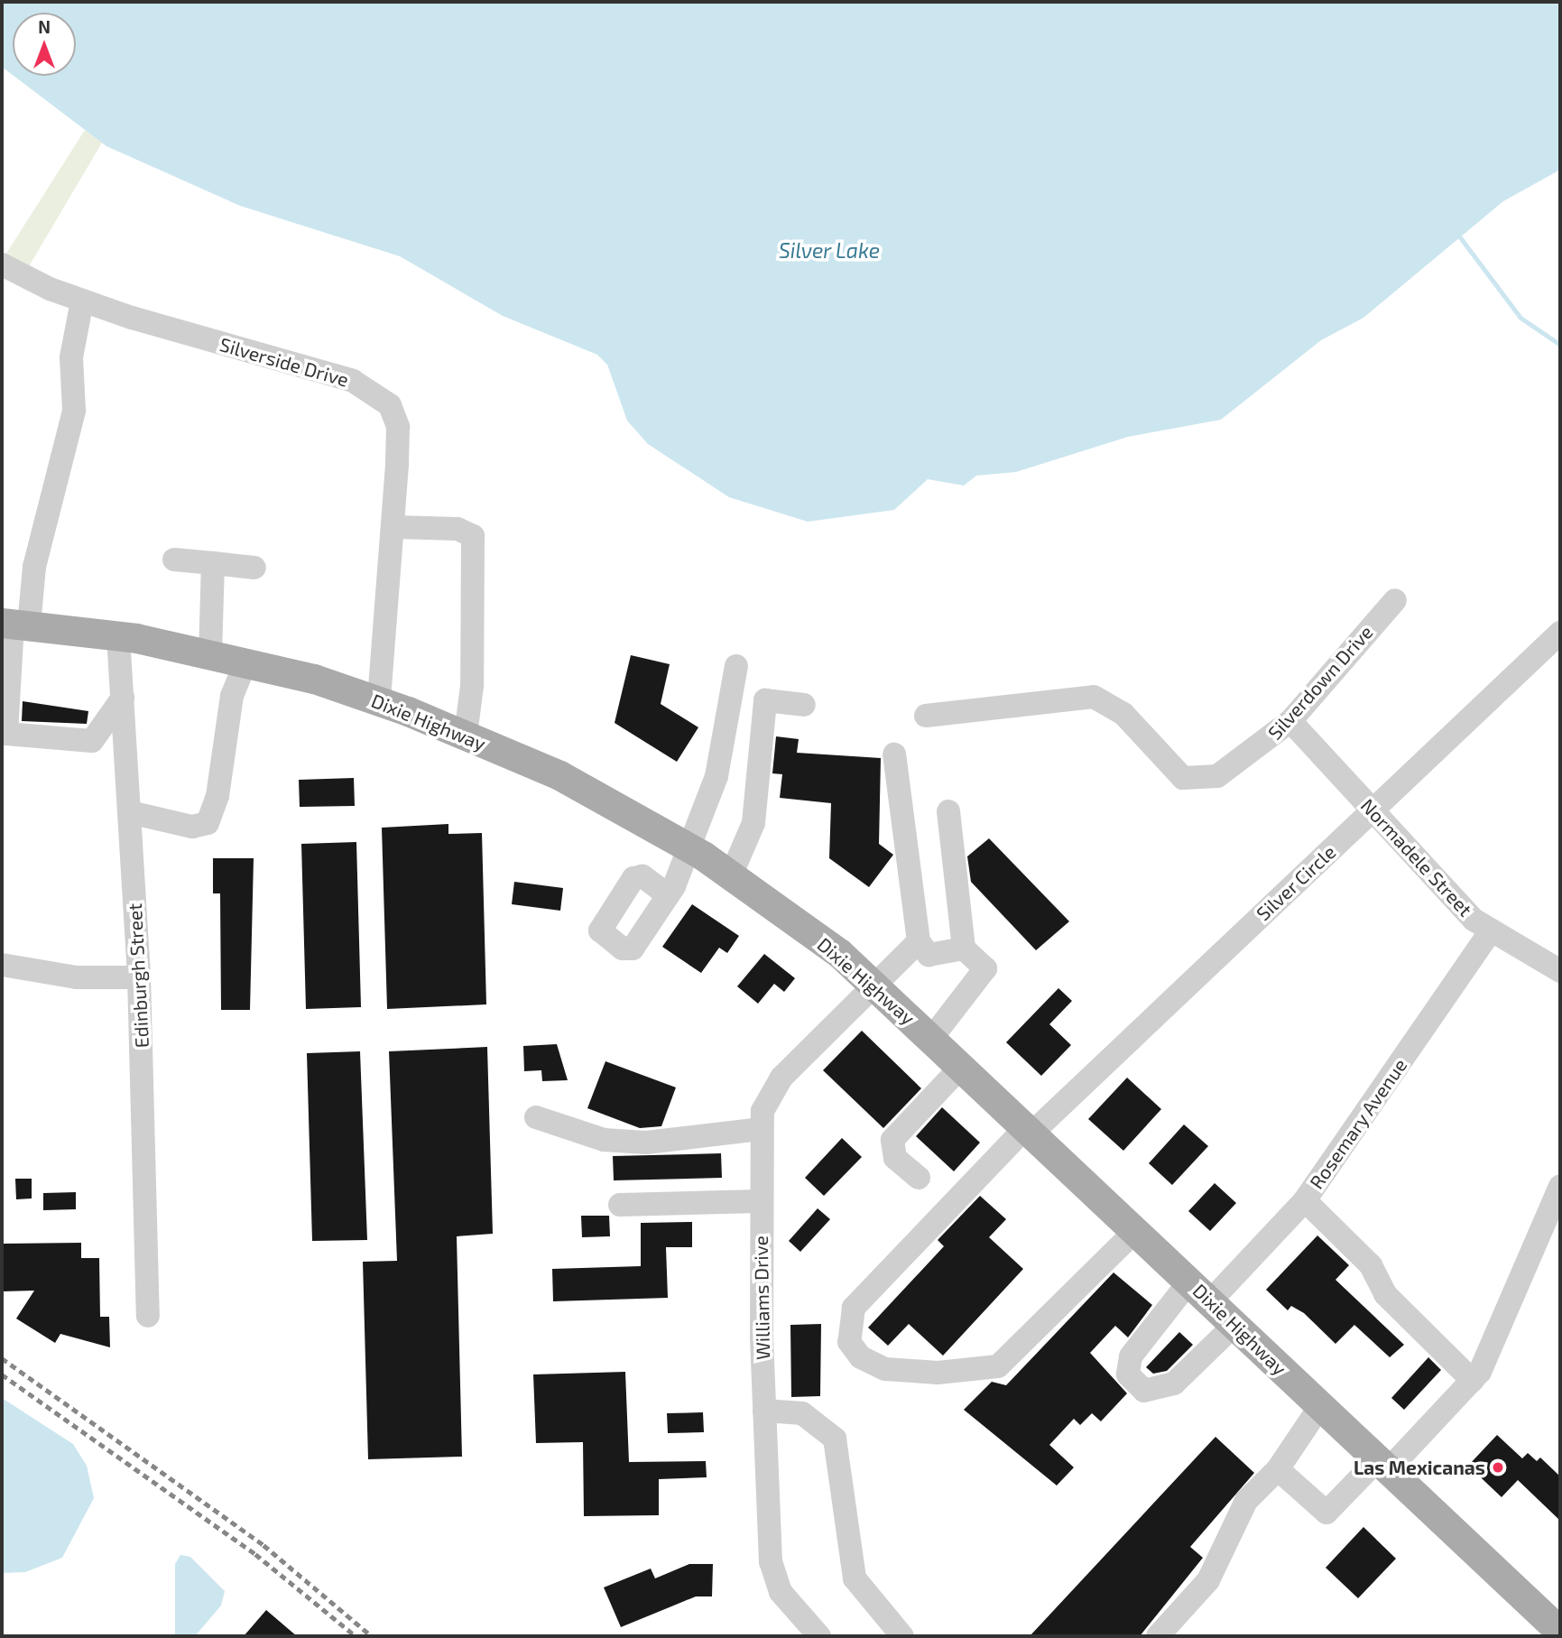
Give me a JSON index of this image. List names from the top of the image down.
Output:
{
  "streets": {
    "main road": ["Dixie Highway"],
    "street": [
      "Silverside Drive",
      "Silverdown Drive",
      "Normadele Street",
      "Silver Circle",
      "Edinburgh Street",
      "Rosemary Avenue",
      "Williams Drive"
    ]
  },
  "crossings": [
    ["Silverside Drive", "Dixie Highway"],
    ["Silverdown Drive", "Normadele Street"],
    ["Dixie Highway", "Silver Circle"],
    ["Dixie Highway", "Edinburgh Street"],
    ["Dixie Highway", "Rosemary Avenue"],
    ["Dixie Highway", "Williams Drive"],
    ["Normadele Street", "Silver Circle"],
    ["Normadele Street", "Rosemary Avenue"]
  ],
  "water": ["Silver Lake"],
  "places": ["Las Mexicanas"],
  "north": "top"
}
